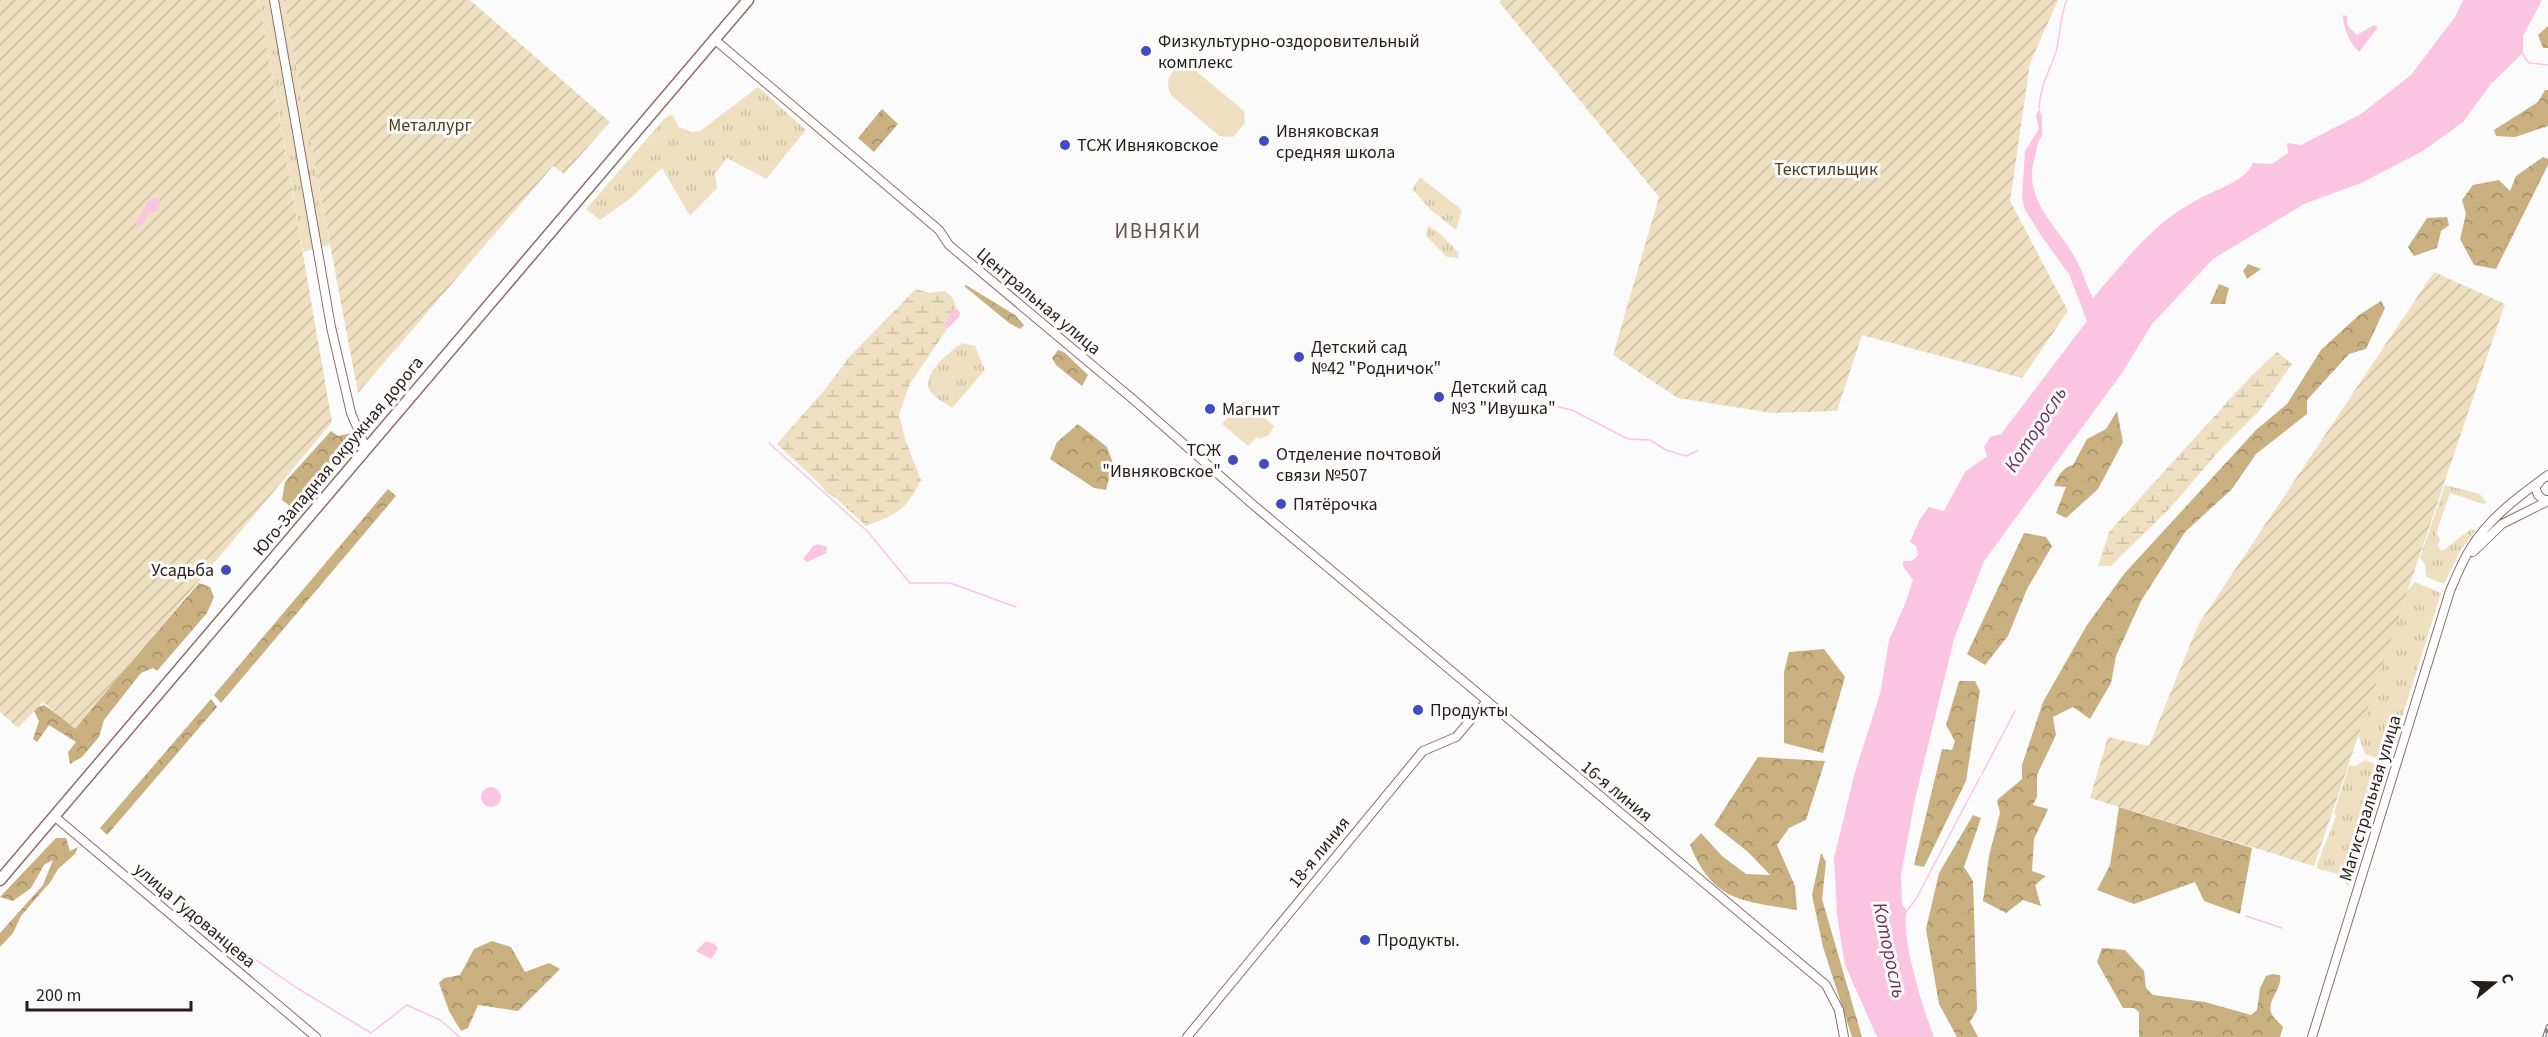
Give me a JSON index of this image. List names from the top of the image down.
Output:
{
  "streets": {
    "highway": ["Юго-Западная окружная дорога"],
    "street": [
      "Центральная улица",
      "16-я линия",
      "Магистральная улица",
      "18-я линия",
      "улица Гудованцева"
    ]
  },
  "crossings": [
    ["Центральная улица", "Юго-Западная окружная дорога"],
    ["Центральная улица", "16-я линия"],
    ["Юго-Западная окружная дорога", "улица Гудованцева"],
    ["16-я линия", "18-я линия"]
  ],
  "districts": ["ИВНЯКИ"],
  "water": ["Которосль"],
  "parks": ["Металлург", "Текстильщик"],
  "places": [
    "Физкультурно-оздоровительный комплекс",
    "Ивняковская средняя школа",
    "ТСЖ Ивняковское",
    "Детский сад №42 \"Родничок\"",
    "Детский сад №3 \"Ивушка\"",
    "Магнит",
    "ТСЖ \"Ивняковское\"",
    "Отделение почтовой связи №507",
    "Пятёрочка",
    "Усадьба",
    "Продукты",
    "Продукты."
  ],
  "scale_bar": "200 m",
  "north": "right"
}
